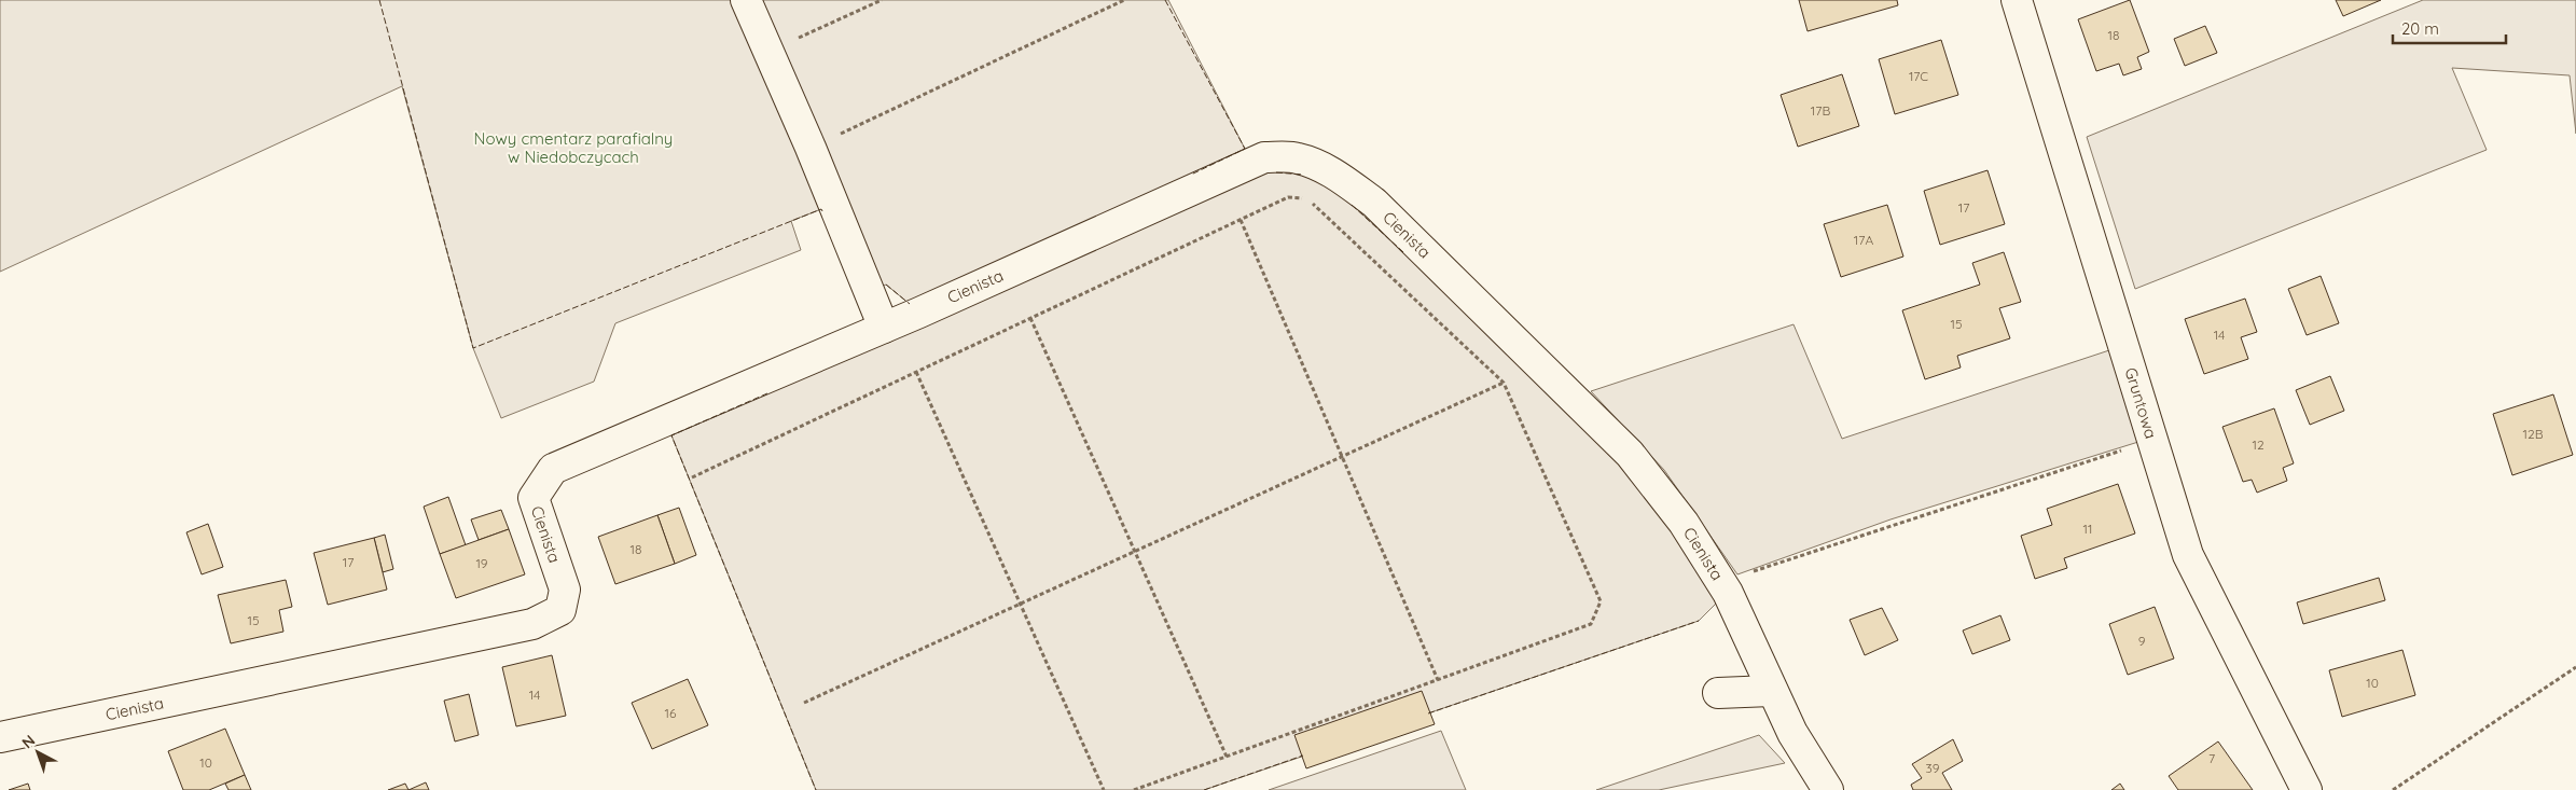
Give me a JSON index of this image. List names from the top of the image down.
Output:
{
  "streets": {
    "street": ["Cienista", "Gruntowa"]
  },
  "parks": ["Nowy cmentarz parafialny w Niedobczycach"],
  "house_numbers": [
    "18",
    "17C",
    "17B",
    "17",
    "17A",
    "15",
    "14",
    "12B",
    "12",
    "11",
    "18",
    "17",
    "19",
    "15",
    "9",
    "10",
    "14",
    "16",
    "7",
    "10",
    "39"
  ],
  "scale_bar": "20 m",
  "north": "top left"
}
